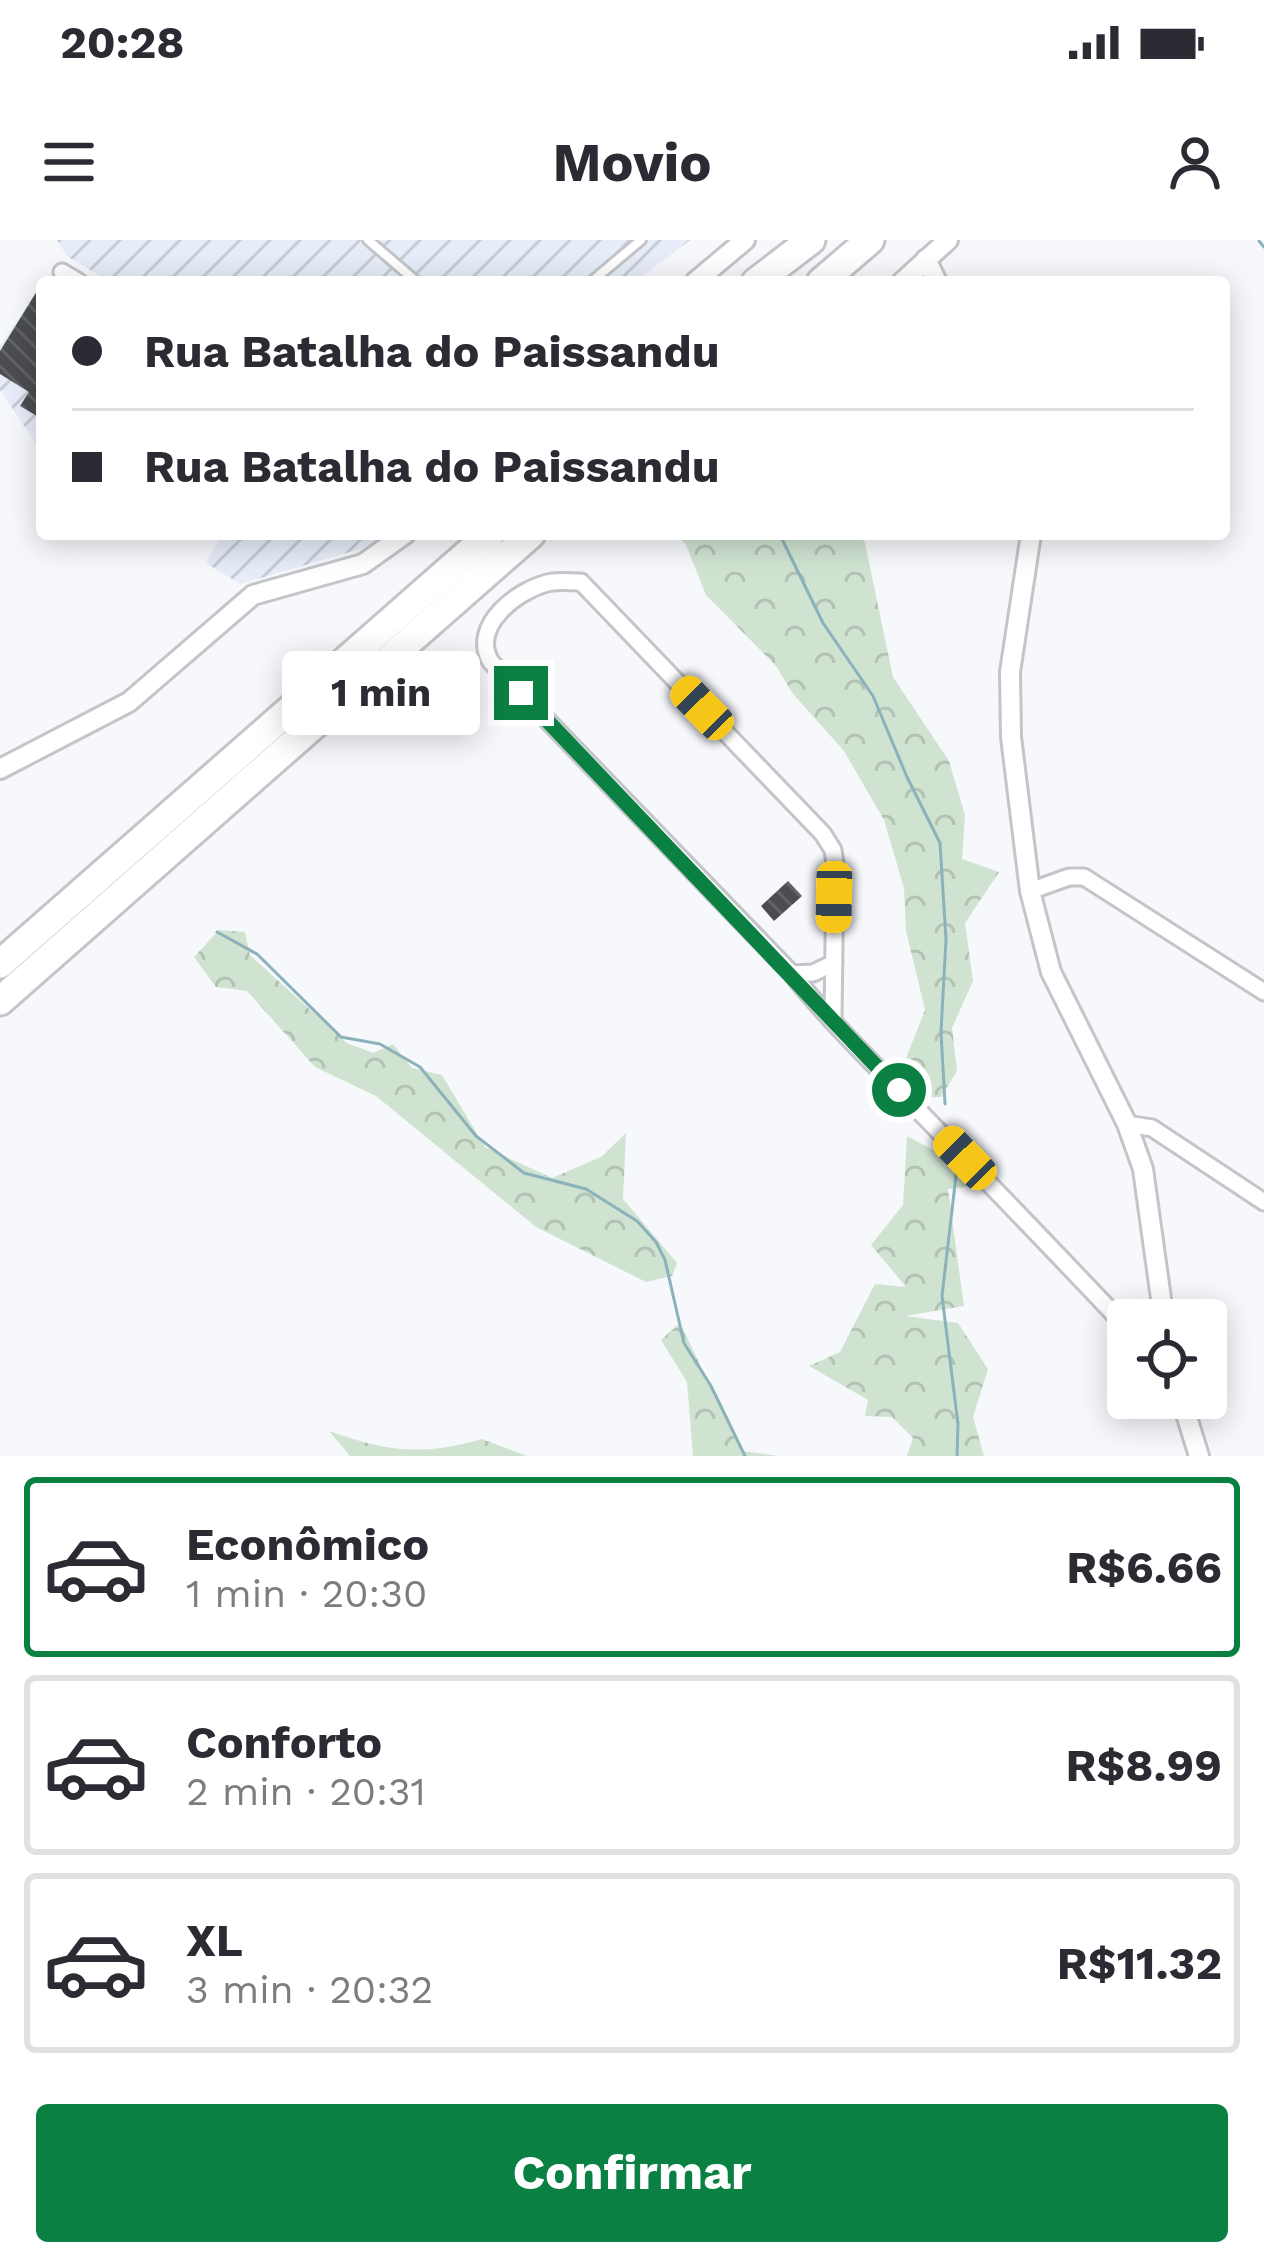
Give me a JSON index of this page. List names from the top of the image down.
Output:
{
  "page": {
    "status": "20:28",
    "header": "Movio",
    "banner": ["Rua Batalha do Paissandu", "Rua Batalha do Paissandu"],
    "bubble": "1 min",
    "list": [
      {
        "name": "Econômico",
        "note": "1 min · 20:30",
        "value": "R$6.66"
      },
      {
        "name": "Conforto",
        "note": "2 min · 20:31",
        "value": "R$8.99"
      },
      {
        "name": "XL",
        "note": "3 min · 20:32",
        "value": "R$11.32"
      }
    ],
    "buttons": "Confirmar"
  }
}
